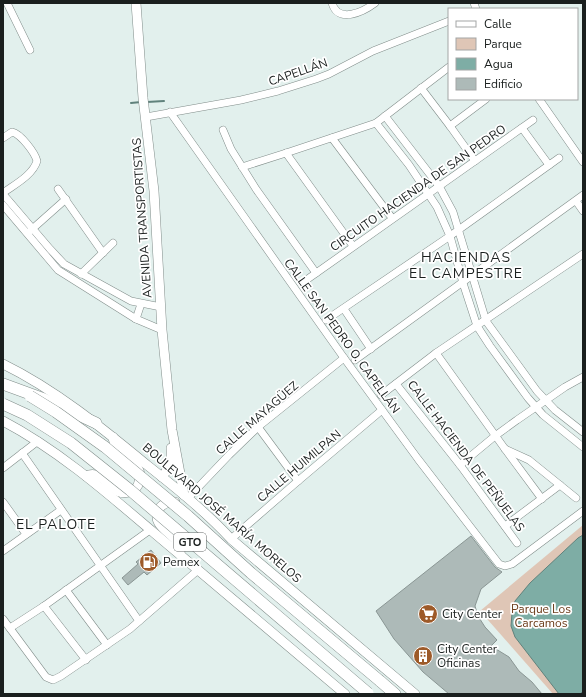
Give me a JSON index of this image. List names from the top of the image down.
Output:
{
  "streets": {
    "main road": ["BOULEVARD JOSÉ MARÍA MORELOS", "GTO"],
    "street": [
      "CAPELLÁN",
      "CIRCUITO HACIENDA DE SAN PEDRO",
      "AVENIDA TRANSPORTISTAS",
      "CALLE SAN PEDRO O. CAPELLÁN",
      "CALLE MAYAGÜEZ",
      "CALLE HACIENDA DE PEÑUELAS",
      "CALLE HUIMILPAN"
    ]
  },
  "crossings": [
    ["CAPELLÁN", "AVENIDA TRANSPORTISTAS"],
    ["CAPELLÁN", "CALLE SAN PEDRO O. CAPELLÁN"],
    ["AVENIDA TRANSPORTISTAS", "CALLE MAYAGÜEZ"],
    ["AVENIDA TRANSPORTISTAS", "BOULEVARD JOSÉ MARÍA MORELOS"],
    ["CALLE SAN PEDRO O. CAPELLÁN", "CALLE MAYAGÜEZ"],
    ["CALLE SAN PEDRO O. CAPELLÁN", "CALLE HUIMILPAN"],
    ["CALLE MAYAGÜEZ", "BOULEVARD JOSÉ MARÍA MORELOS"],
    ["CALLE HUIMILPAN", "BOULEVARD JOSÉ MARÍA MORELOS"]
  ],
  "districts": ["HACIENDAS EL CAMPESTRE", "EL PALOTE"],
  "parks": ["Parque Los Carcamos"],
  "places": {
    "fuel station": ["Pemex"],
    "supermarket": ["City Center"],
    "building": ["City Center Oficinas"]
  },
  "legend": [
    "Calle",
    "Parque",
    "Agua",
    "Edificio"
  ]
}
